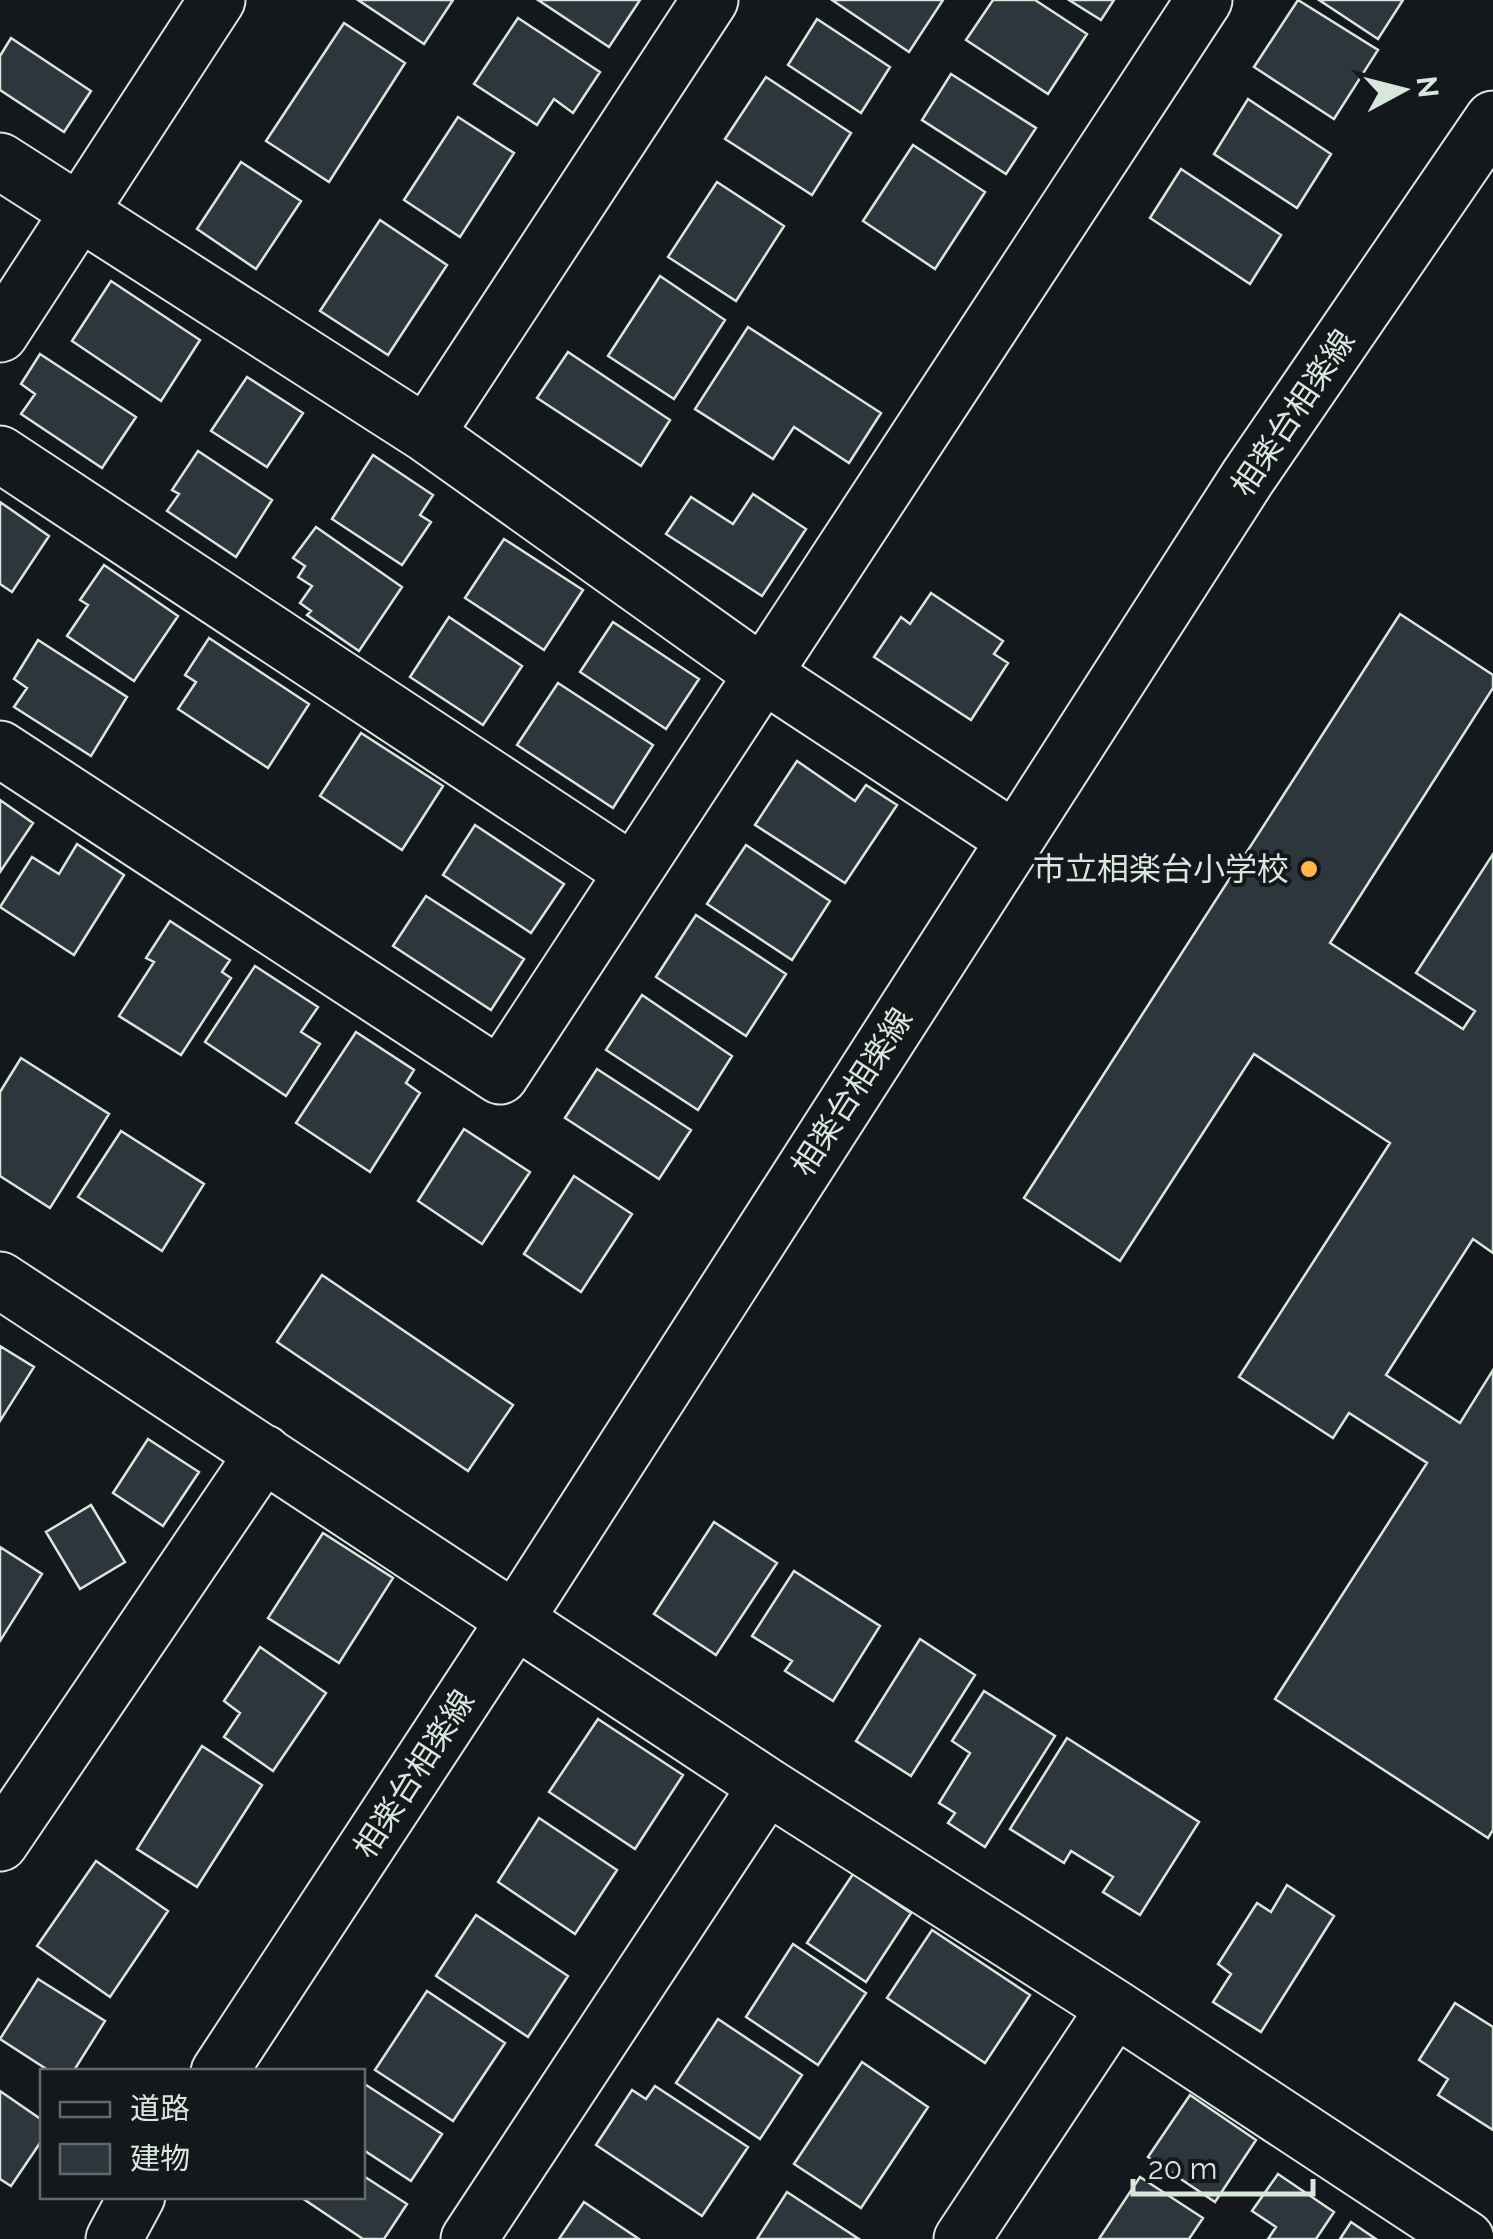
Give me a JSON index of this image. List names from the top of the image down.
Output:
{
  "streets": {
    "street": ["相楽台相楽線"]
  },
  "places": ["市立相楽台小学校"],
  "legend": ["道路", "建物"],
  "scale_bar": "20 m",
  "north": "right"
}
